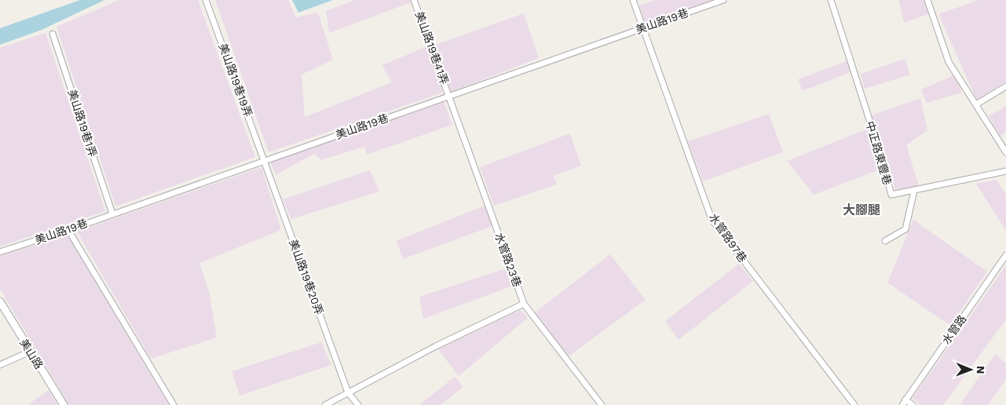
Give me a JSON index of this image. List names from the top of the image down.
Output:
{
  "streets": {
    "street": [
      "美山路19巷",
      "美山路19巷41弄",
      "美山路19巷19弄",
      "美山路19巷1弄",
      "中正路東豐巷",
      "水管路97巷",
      "水管路23巷",
      "美山路19巷20弄",
      "水管路",
      "美山路"
    ]
  },
  "crossings": [
    ["美山路19巷", "美山路19巷41弄"],
    ["美山路19巷", "美山路19巷19弄"],
    ["美山路19巷", "美山路19巷1弄"],
    ["美山路19巷", "水管路97巷"],
    ["美山路19巷", "水管路23巷"],
    ["美山路19巷", "美山路19巷20弄"],
    ["美山路19巷41弄", "水管路23巷"],
    ["美山路19巷19弄", "美山路19巷20弄"]
  ],
  "districts": ["大腳腿"],
  "north": "right"
}
